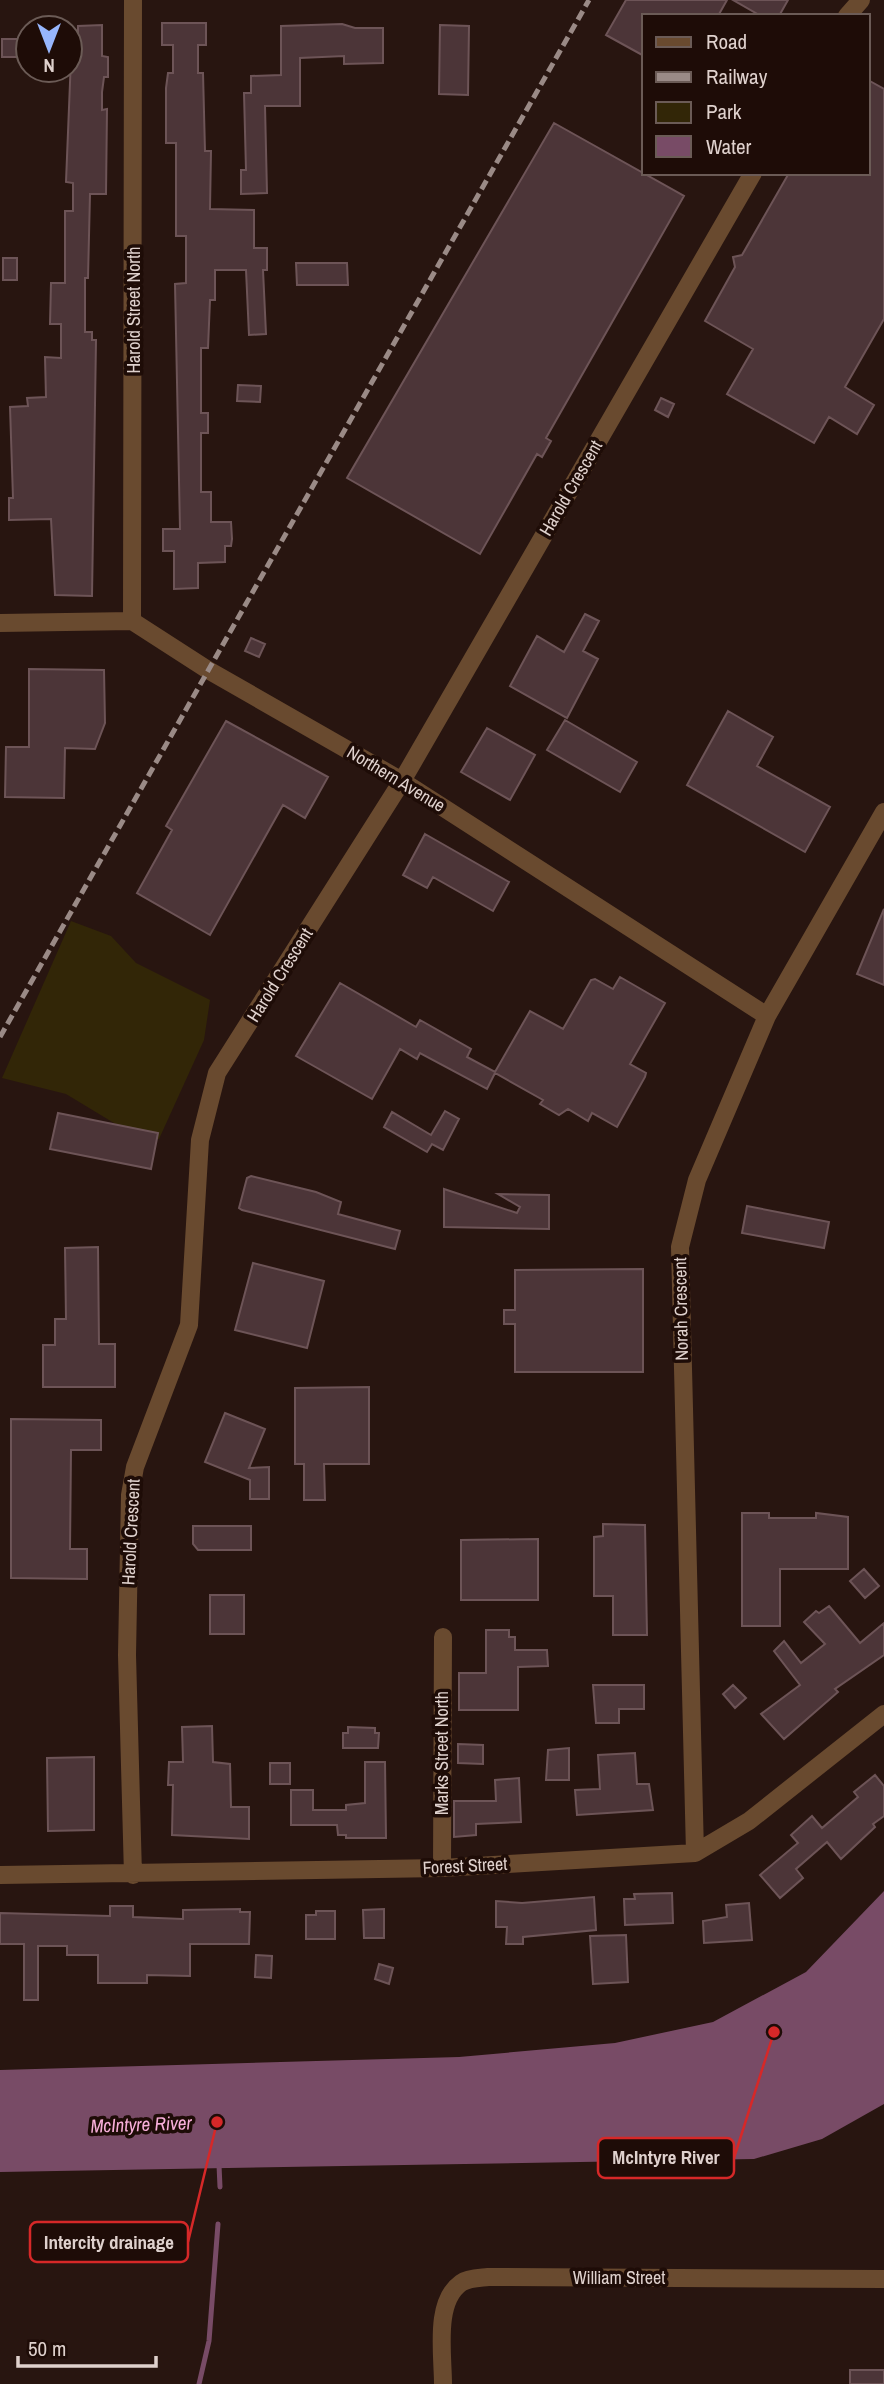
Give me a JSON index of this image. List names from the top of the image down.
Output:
{
  "streets": {
    "street": [
      "Harold Street North",
      "Harold Crescent",
      "Northern Avenue",
      "Norah Crescent",
      "Marks Street North",
      "Forest Street",
      "William Street"
    ]
  },
  "crossings": [
    ["Harold Street North", "Northern Avenue"],
    ["Harold Crescent", "Northern Avenue"],
    ["Harold Crescent", "Forest Street"],
    ["Northern Avenue", "Norah Crescent"],
    ["Norah Crescent", "Forest Street"],
    ["Marks Street North", "Forest Street"]
  ],
  "water": ["McIntyre River"],
  "places": ["McIntyre River", "Intercity drainage"],
  "legend": [
    "Road",
    "Railway",
    "Park",
    "Water"
  ],
  "scale_bar": "50 m",
  "north": "bottom"
}
